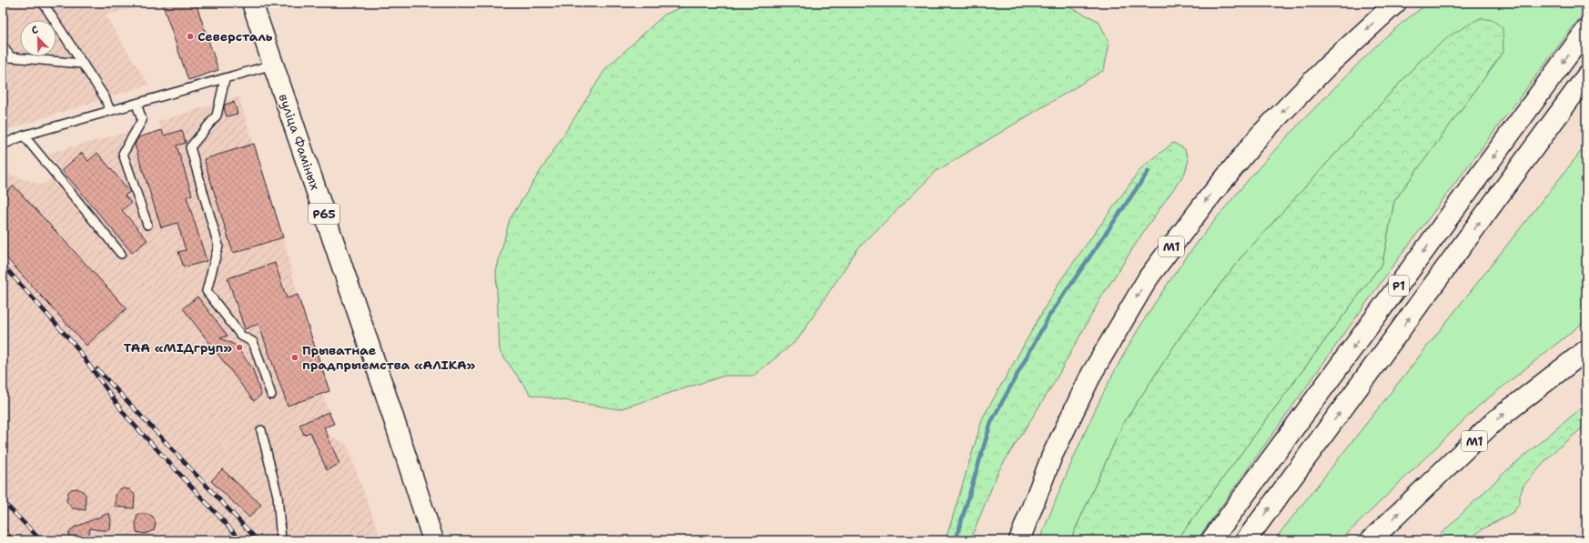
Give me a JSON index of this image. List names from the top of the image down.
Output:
{
  "streets": {
    "main road": [
      "вуліца Фаміных",
      "Р65",
      "М1",
      "Р1"
    ]
  },
  "places": ["Северсталь", "ТАА «МІДгруп»", "Прыватнае прадпрыемства «АЛІКА»"],
  "north": "top left"
}
